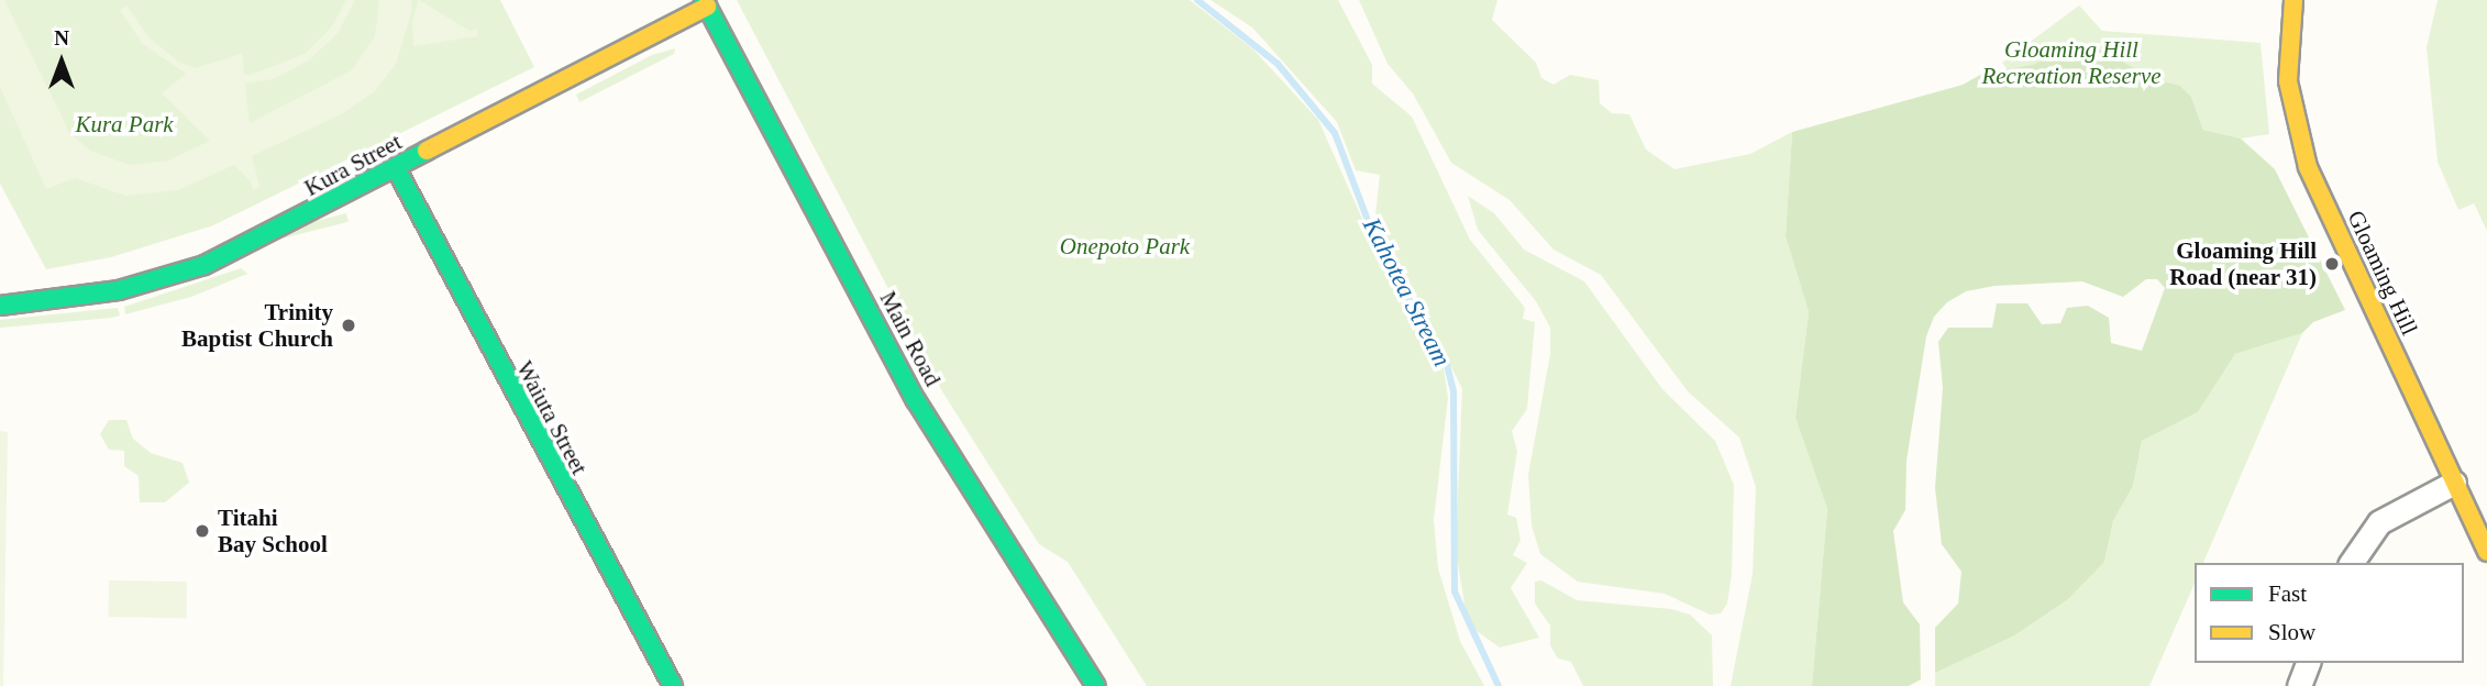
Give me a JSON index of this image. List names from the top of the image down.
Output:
{
  "streets": {
    "street": [
      "Kura Street",
      "Gloaming Hill",
      "Main Road",
      "Waiuta Street"
    ]
  },
  "crossings": [
    ["Kura Street", "Main Road"],
    ["Kura Street", "Waiuta Street"]
  ],
  "water": ["Kahotea Stream"],
  "parks": ["Gloaming Hill Recreation Reserve", "Kura Park", "Onepoto Park"],
  "places": ["Gloaming Hill Road (near 31)", "Trinity Baptist Church", "Titahi Bay School"],
  "legend": ["Fast", "Slow"],
  "north": "top"
}
